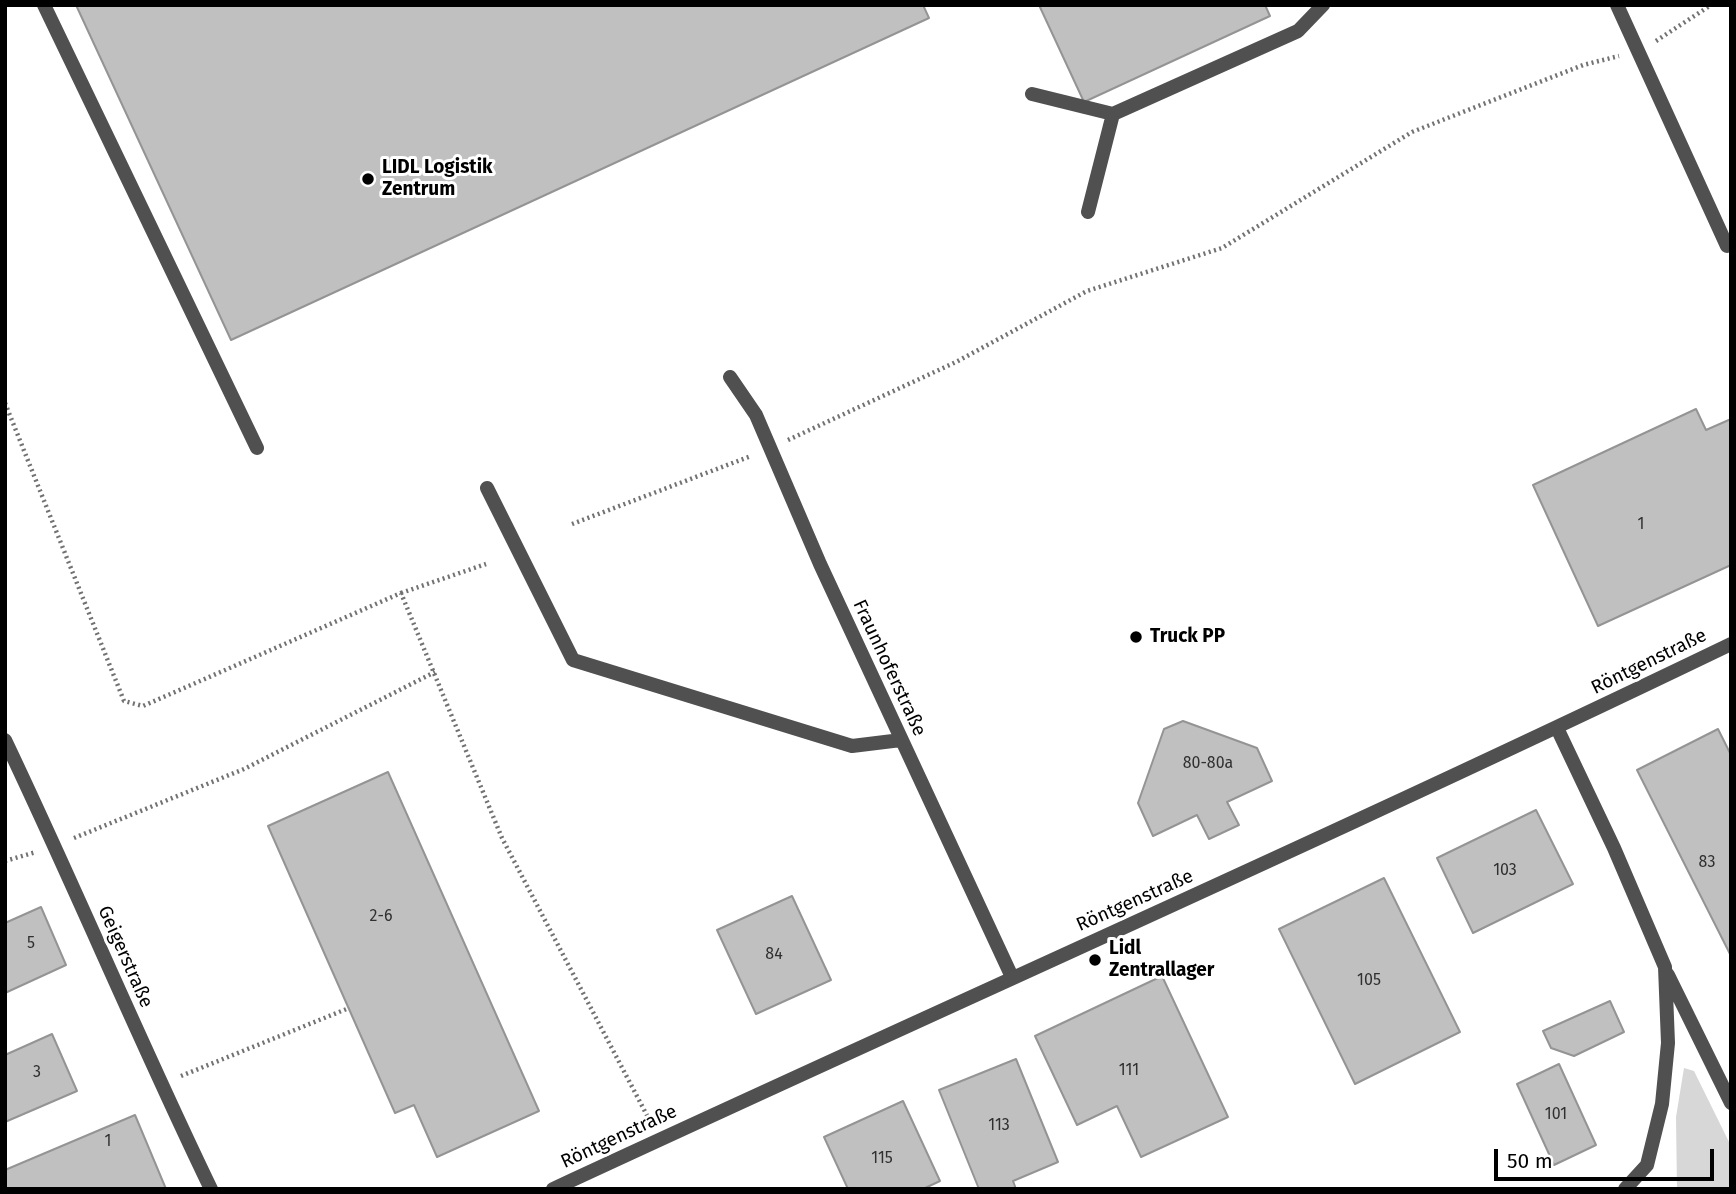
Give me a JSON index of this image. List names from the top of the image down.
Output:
{
  "streets": {
    "street": ["Röntgenstraße", "Fraunhoferstraße", "Geigerstraße"]
  },
  "crossings": [
    ["Röntgenstraße", "Fraunhoferstraße"]
  ],
  "places": ["LIDL Logistik Zentrum", "Truck PP", "Lidl Zentrallager"],
  "house_numbers": [
    "1",
    "80-80a",
    "83",
    "103",
    "2-6",
    "5",
    "84",
    "105",
    "111",
    "3",
    "101",
    "113",
    "1",
    "115"
  ],
  "scale_bar": "50 m"
}
